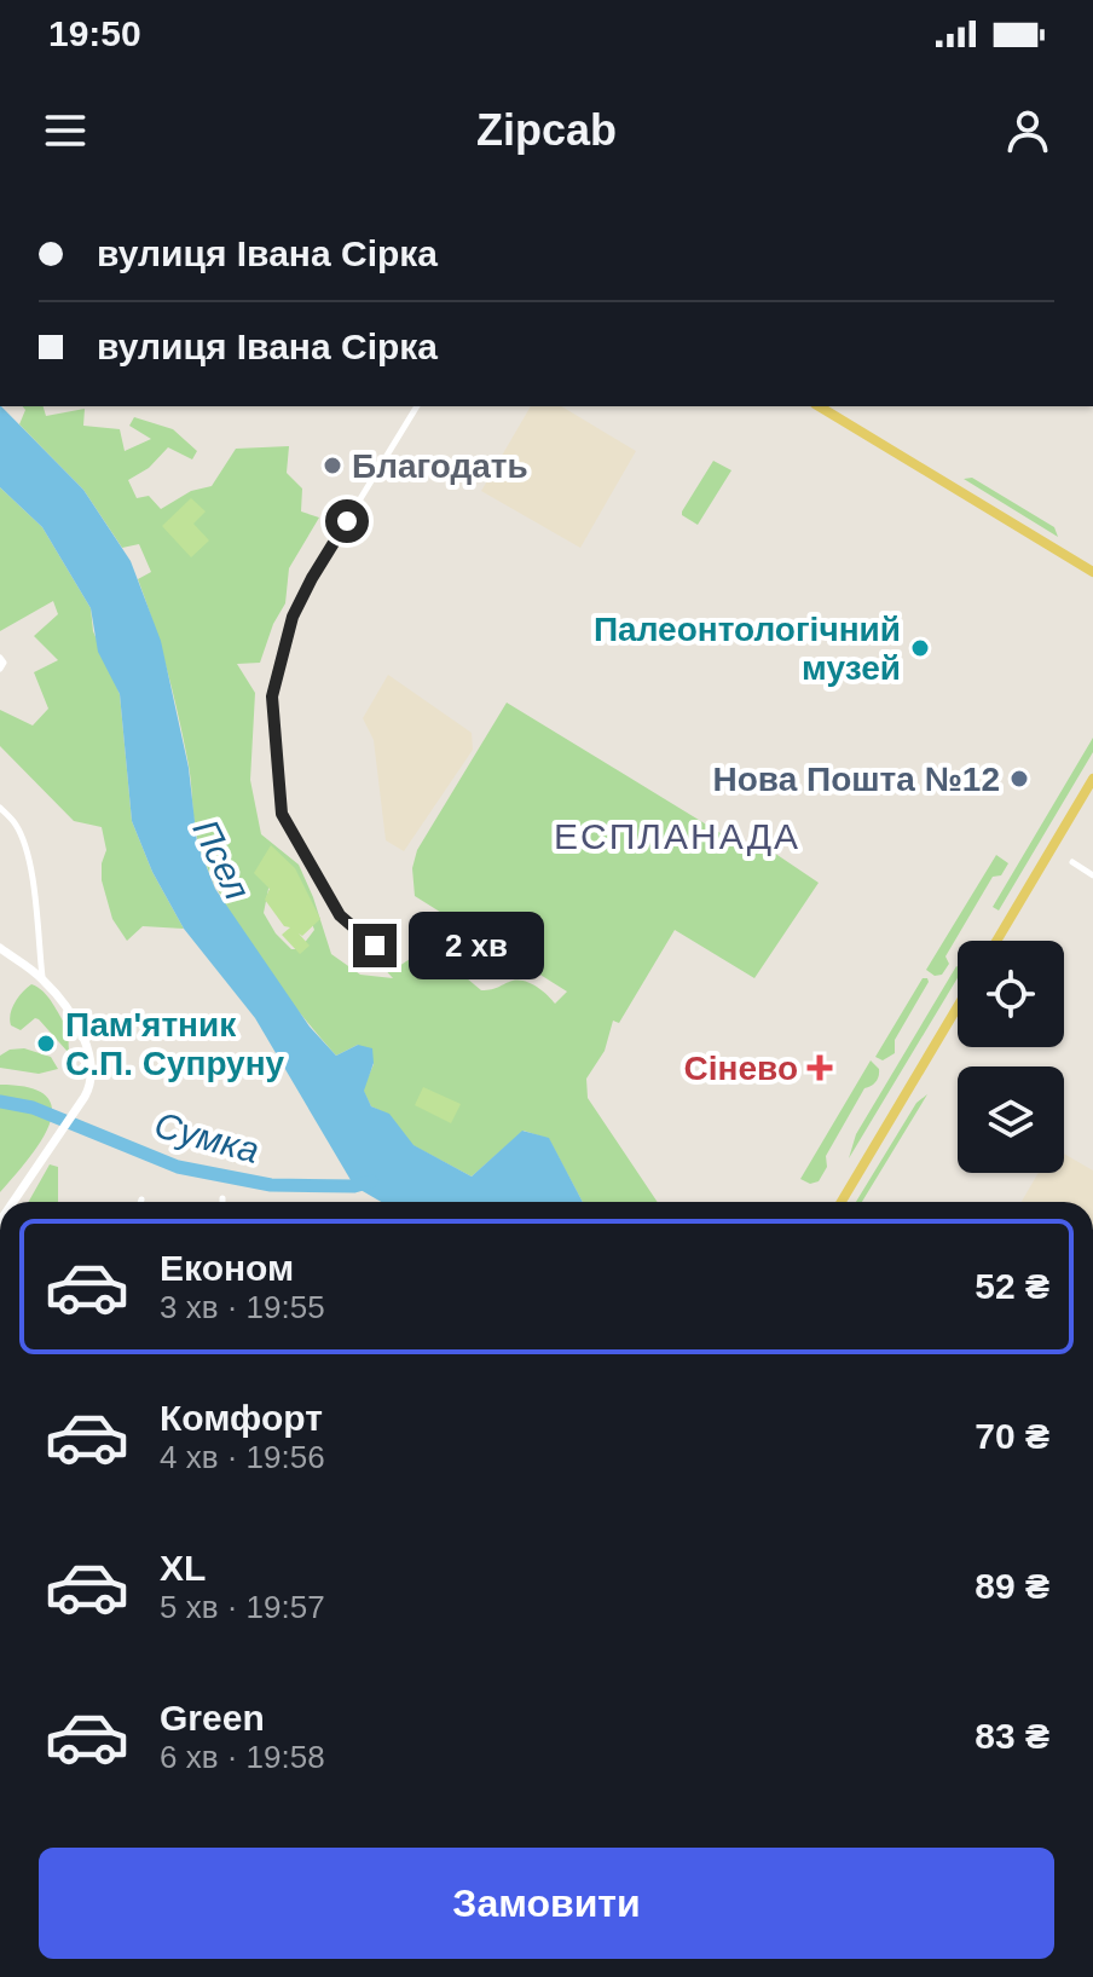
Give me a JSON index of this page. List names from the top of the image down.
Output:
{
  "districts": ["ЕСПЛАНАДА"],
  "water": ["Псел", "Сумка"],
  "places": {
    "other": [
      "Благодать",
      "Палеонтологічний музей",
      "Нова Пошта №12",
      "Пам'ятник С.П. Супруну"
    ],
    "health": ["Сінево"]
  },
  "page": {
    "status": "19:50",
    "header": "Zipcab",
    "banner": ["вулиця Івана Сірка", "вулиця Івана Сірка"],
    "bubble": "2 хв",
    "list": [
      {
        "name": "Економ",
        "note": "3 хв · 19:55",
        "value": "52 ₴"
      },
      {
        "name": "Комфорт",
        "note": "4 хв · 19:56",
        "value": "70 ₴"
      },
      {
        "name": "XL",
        "note": "5 хв · 19:57",
        "value": "89 ₴"
      },
      {
        "name": "Green",
        "note": "6 хв · 19:58",
        "value": "83 ₴"
      }
    ],
    "buttons": "Замовити"
  }
}
